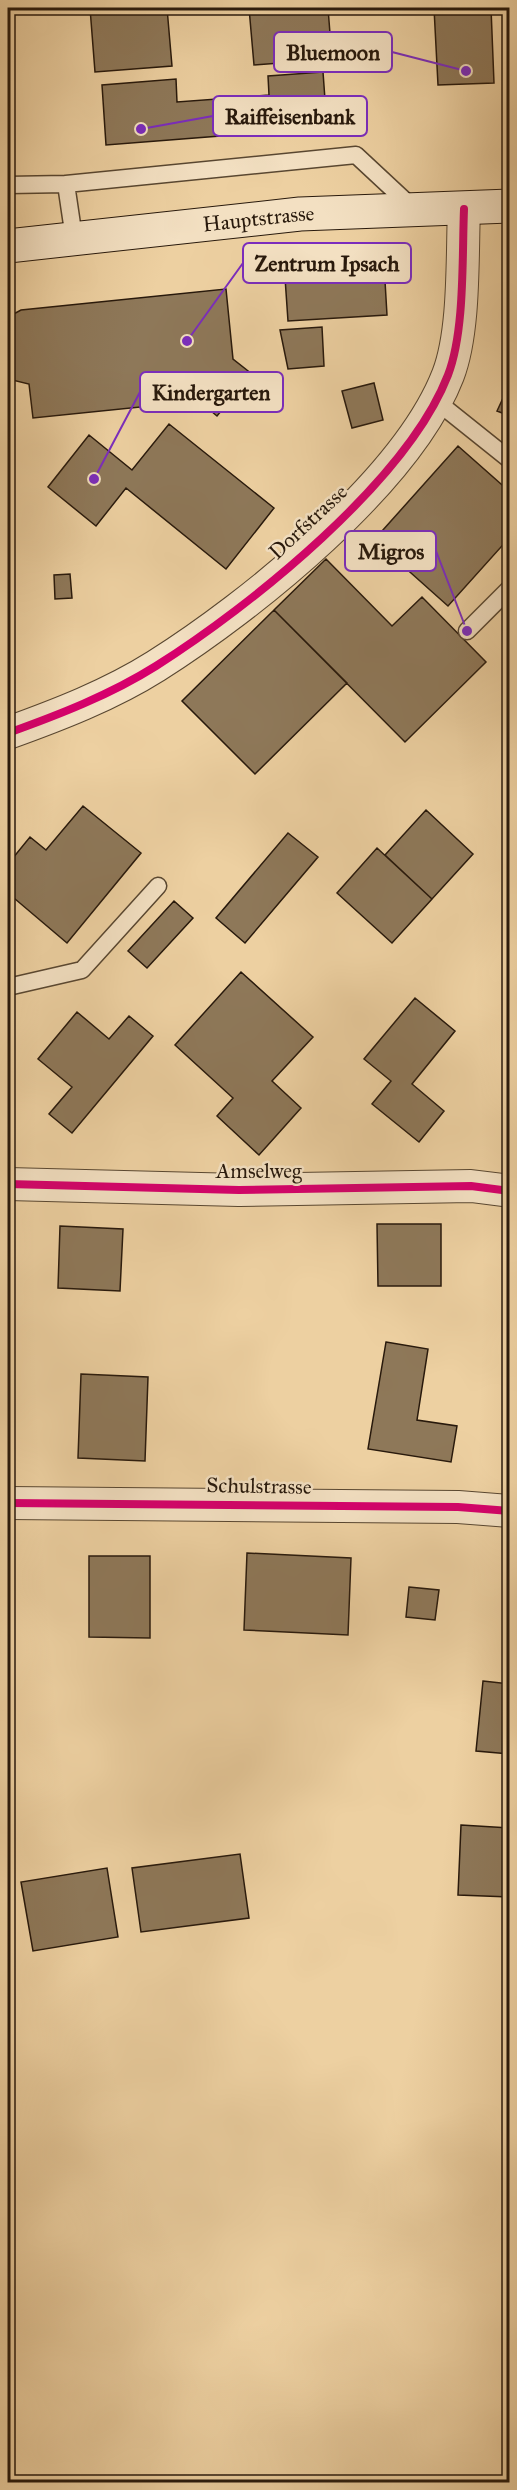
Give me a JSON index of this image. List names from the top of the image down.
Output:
{
  "streets": {
    "main road": ["Hauptstrasse"],
    "street": ["Dorfstrasse", "Amselweg", "Schulstrasse"]
  },
  "crossings": [
    ["Hauptstrasse", "Dorfstrasse"]
  ],
  "places": [
    "Bluemoon",
    "Raiffeisenbank",
    "Zentrum Ipsach",
    "Kindergarten",
    "Migros"
  ]
}
